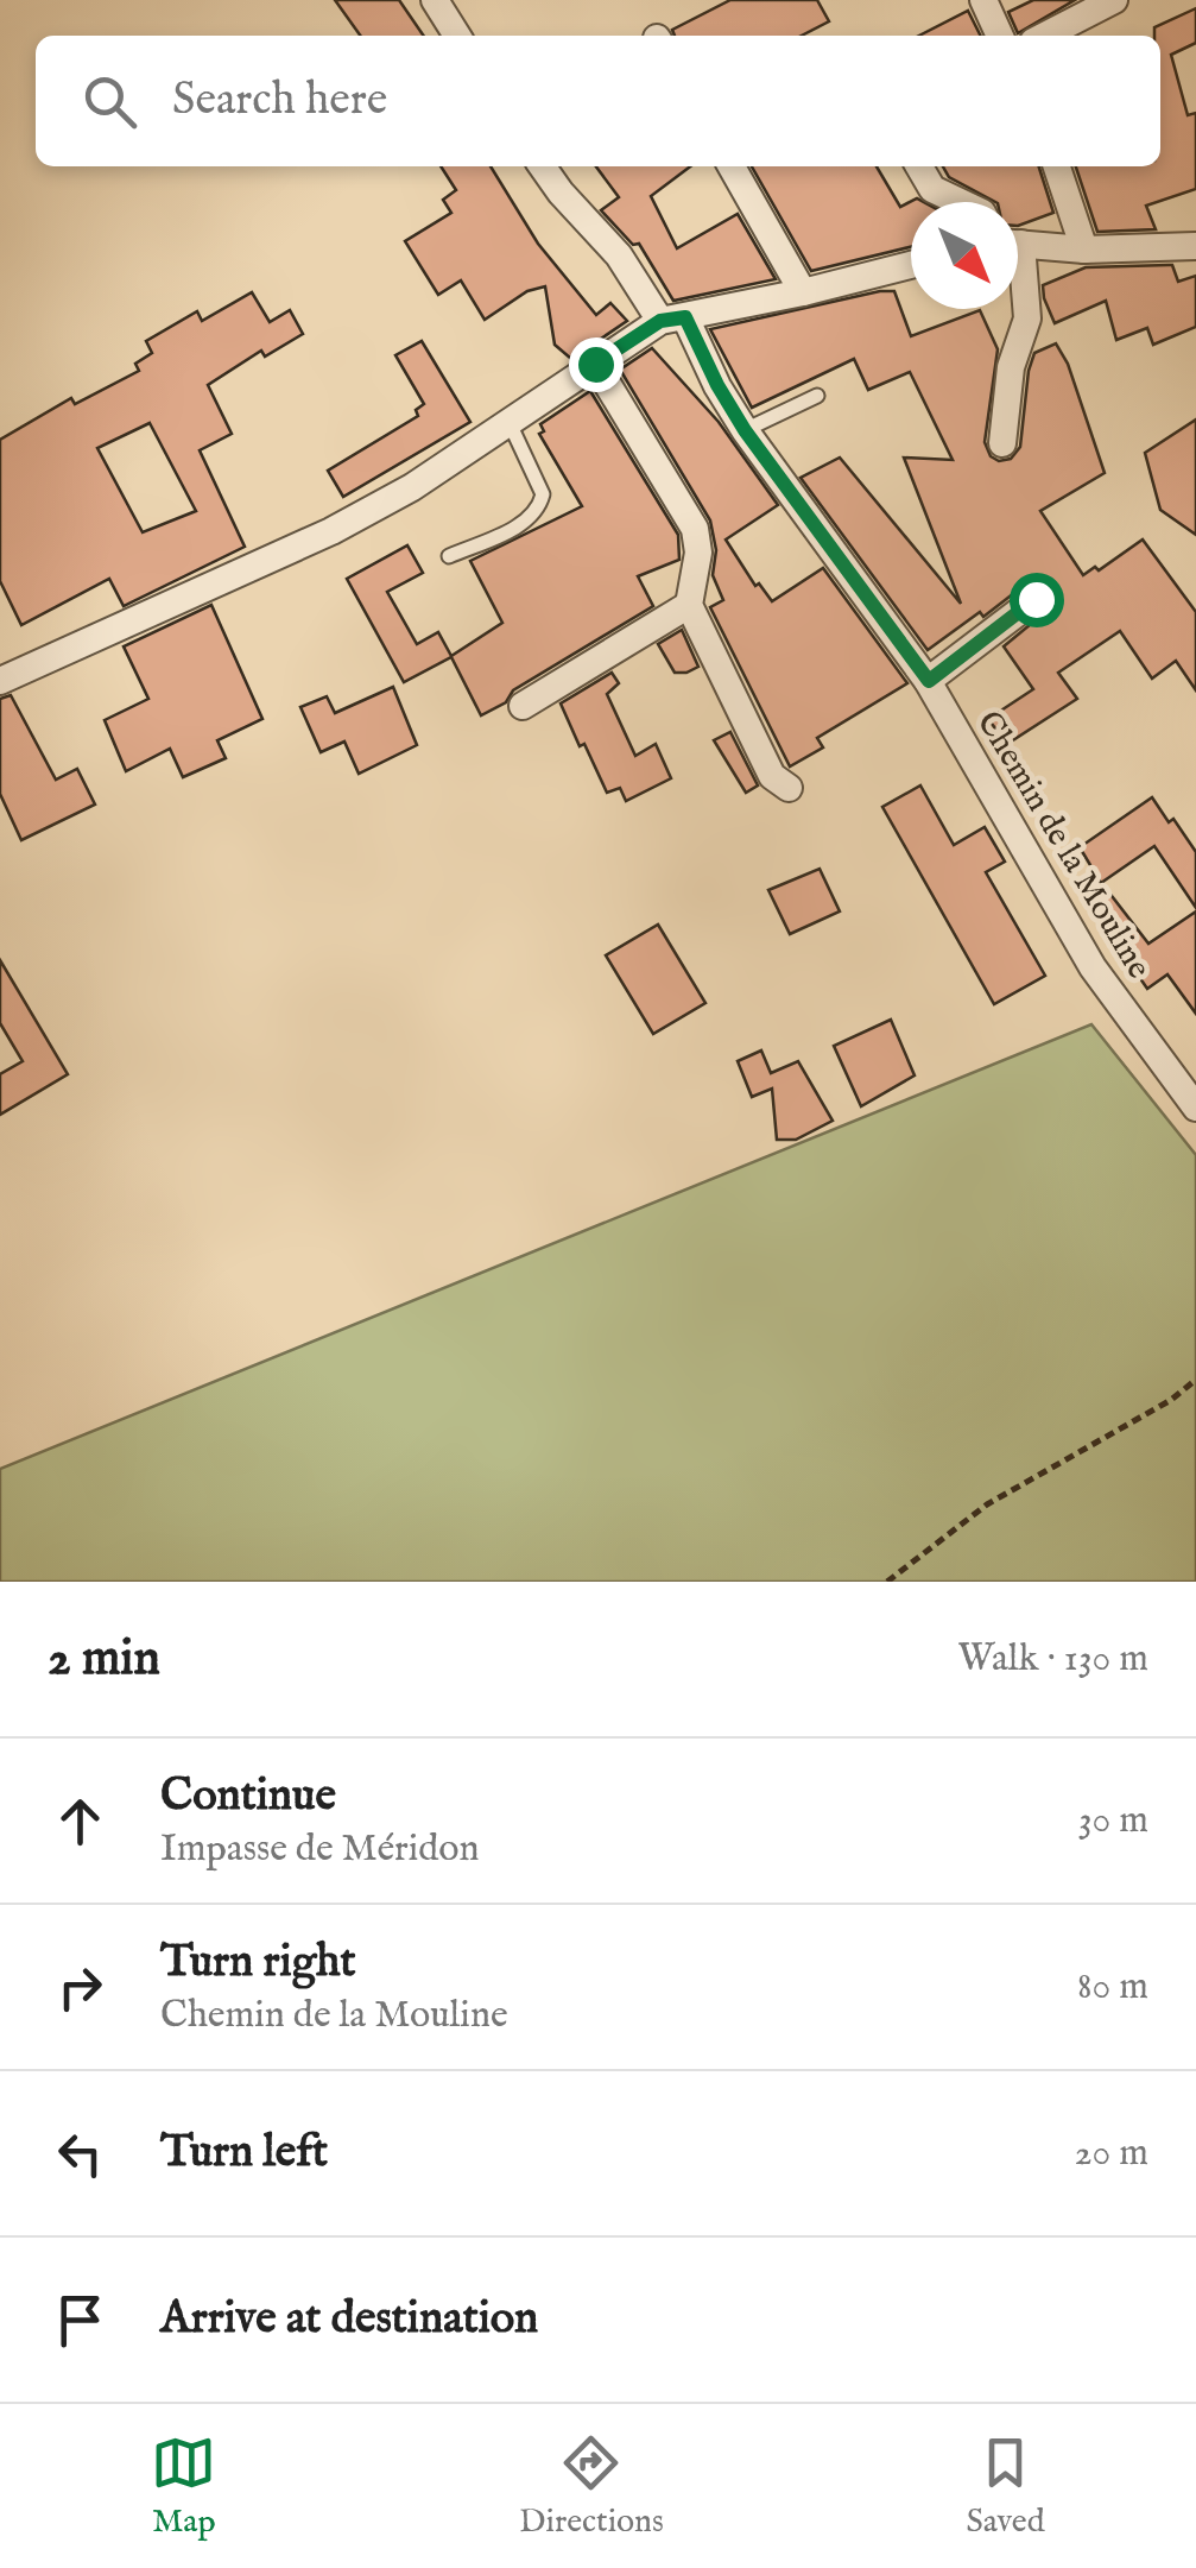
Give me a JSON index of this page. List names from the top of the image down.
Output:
{
  "streets": {
    "street": ["Chemin de la Mouline"]
  },
  "north": "bottom right",
  "page": {
    "search": "Search here",
    "heading": ["2 min", "Walk · 130 m"],
    "list": [
      ["Continue", "Impasse de Méridon", "30 m"],
      ["Turn right", "Chemin de la Mouline", "80 m"],
      ["Turn left", "20 m"],
      "Arrive at destination"
    ],
    "nav": ["Map", "Directions", "Saved"]
  }
}
